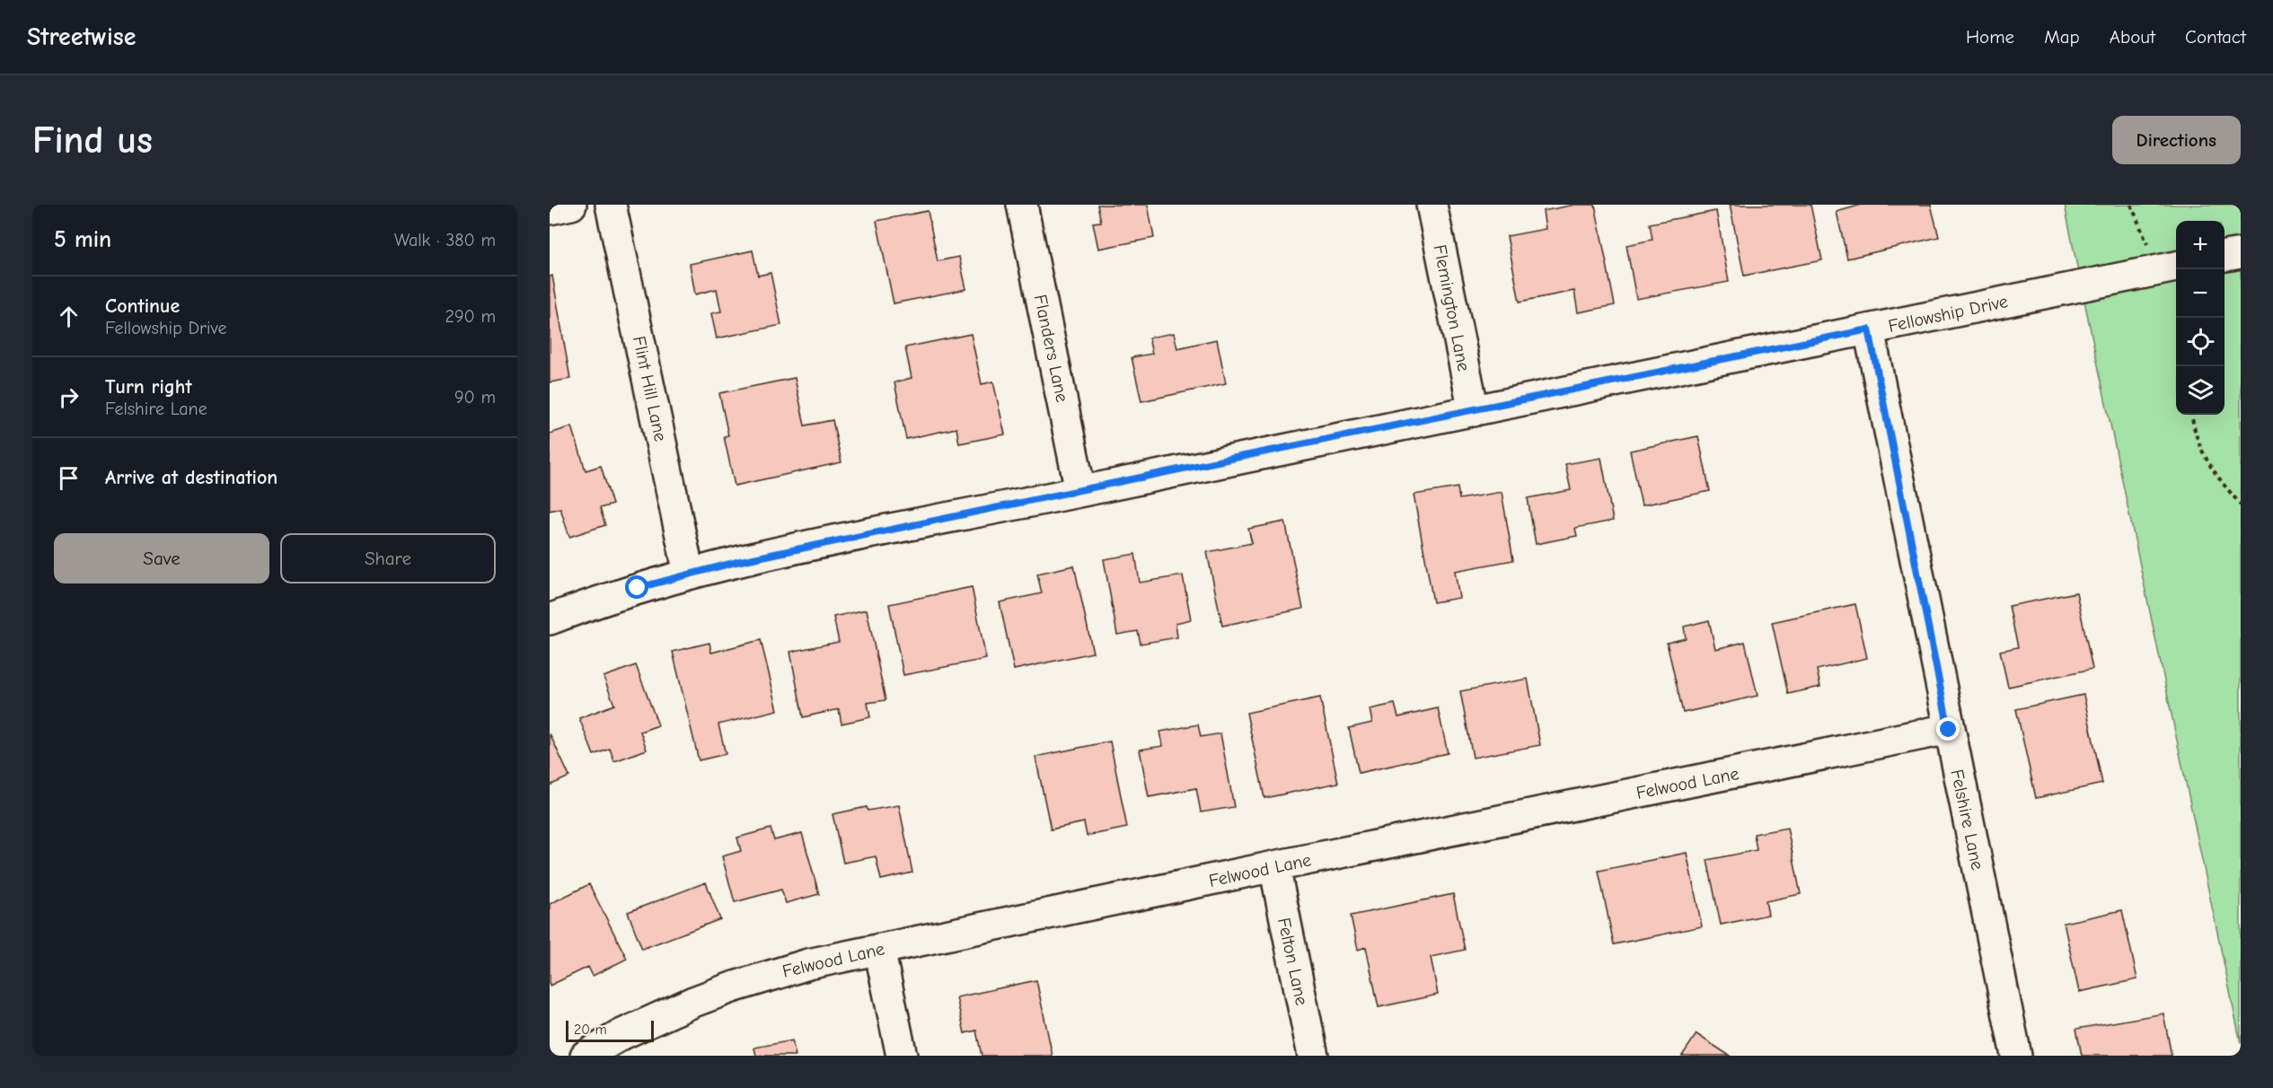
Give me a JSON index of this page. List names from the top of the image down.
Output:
{
  "streets": {
    "street": [
      "Flemington Lane",
      "Fellowship Drive",
      "Flanders Lane",
      "Flint Hill Lane",
      "Felwood Lane",
      "Felshire Lane",
      "Felton Lane"
    ]
  },
  "crossings": [
    ["Flemington Lane", "Fellowship Drive"],
    ["Fellowship Drive", "Flanders Lane"],
    ["Fellowship Drive", "Flint Hill Lane"],
    ["Fellowship Drive", "Felshire Lane"],
    ["Felwood Lane", "Felshire Lane"],
    ["Felwood Lane", "Felton Lane"]
  ],
  "scale_bar": "20 m",
  "page": {
    "header": "Streetwise",
    "nav": [
      "Home",
      "Map",
      "About",
      "Contact"
    ],
    "buttons": [
      "Directions",
      ["Save", "Share"]
    ],
    "title": "Find us",
    "heading": ["5 min", "Walk · 380 m"],
    "map_buttons": ["+", "−"],
    "list": [
      ["Continue", "Fellowship Drive", "290 m"],
      ["Turn right", "Felshire Lane", "90 m"],
      "Arrive at destination"
    ],
    "scale": "20 m"
  }
}
